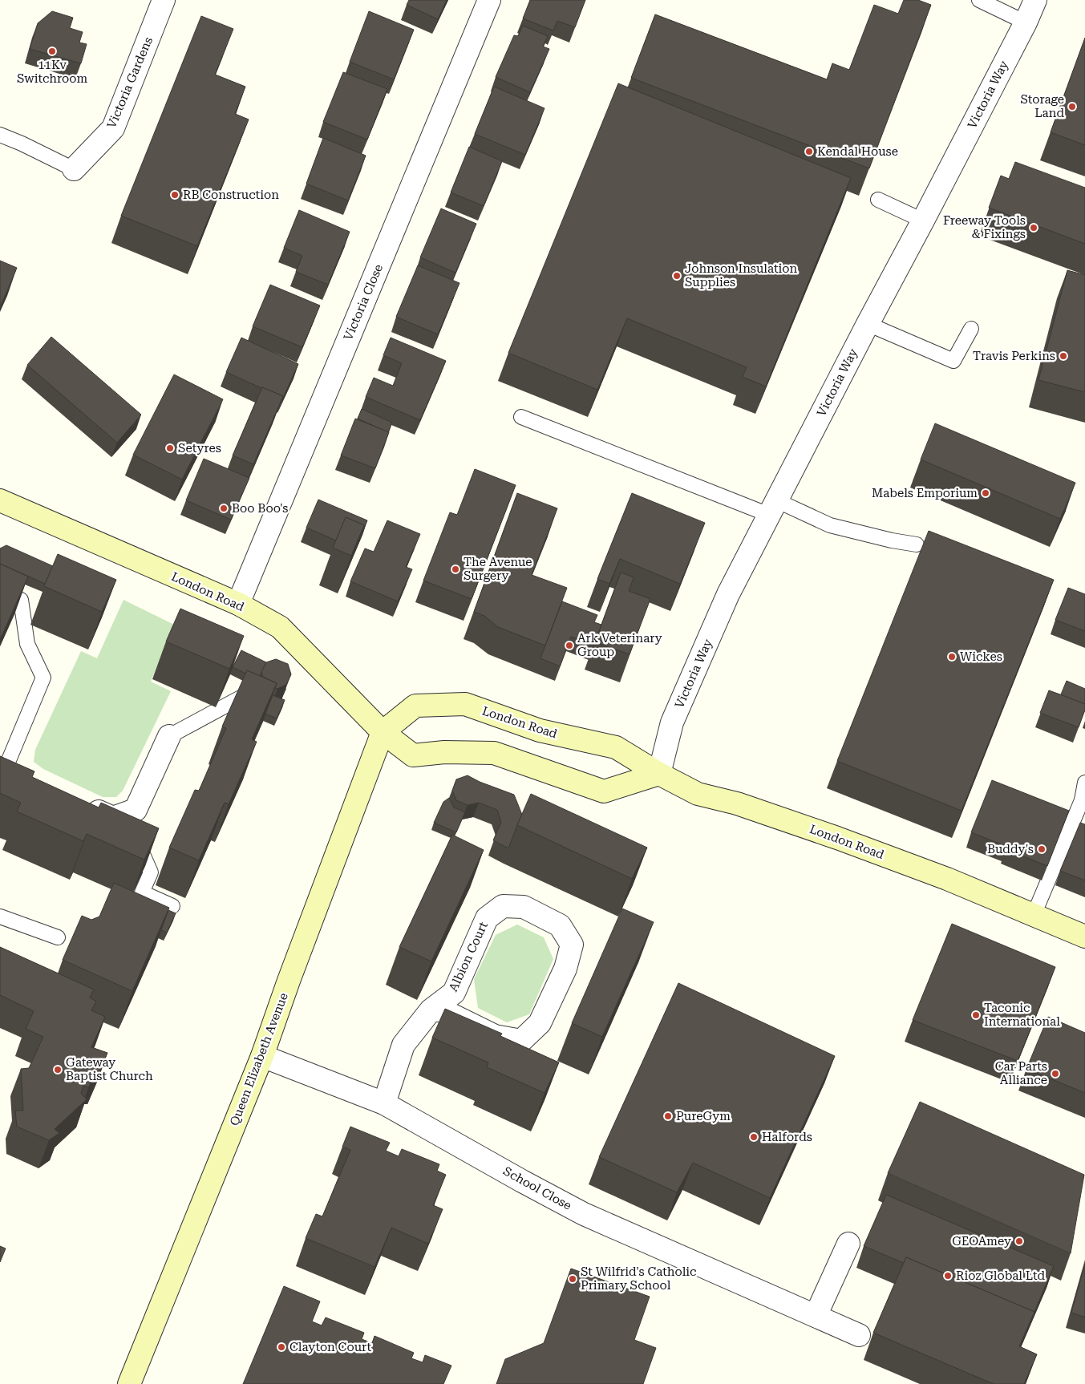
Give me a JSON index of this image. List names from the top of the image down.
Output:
{
  "streets": {
    "main road": ["London Road", "Queen Elizabeth Avenue"],
    "street": [
      "Victoria Gardens",
      "Victoria Way",
      "Victoria Close",
      "Albion Court",
      "School Close"
    ]
  },
  "crossings": [
    ["Victoria Way", "London Road"],
    ["Victoria Close", "London Road"],
    ["London Road", "Queen Elizabeth Avenue"],
    ["Albion Court", "School Close"],
    ["Queen Elizabeth Avenue", "School Close"]
  ],
  "places": [
    "11Kv Switchroom",
    "Storage Land",
    "Kendal House",
    "RB Construction",
    "Freeway Tools & Fixings",
    "Johnson Insulation Supplies",
    "Travis Perkins",
    "Setyres",
    "Mabels Emporium",
    "Boo Boo's",
    "The Avenue Surgery",
    "Ark Veterinary Group",
    "Wickes",
    "Buddy's",
    "Taconic International",
    "Gateway Baptist Church",
    "Car Parts Alliance",
    "PureGym",
    "Halfords",
    "GEOAmey",
    "Rioz Global Ltd",
    "St Wilfrid's Catholic Primary School",
    "Clayton Court"
  ]
}
